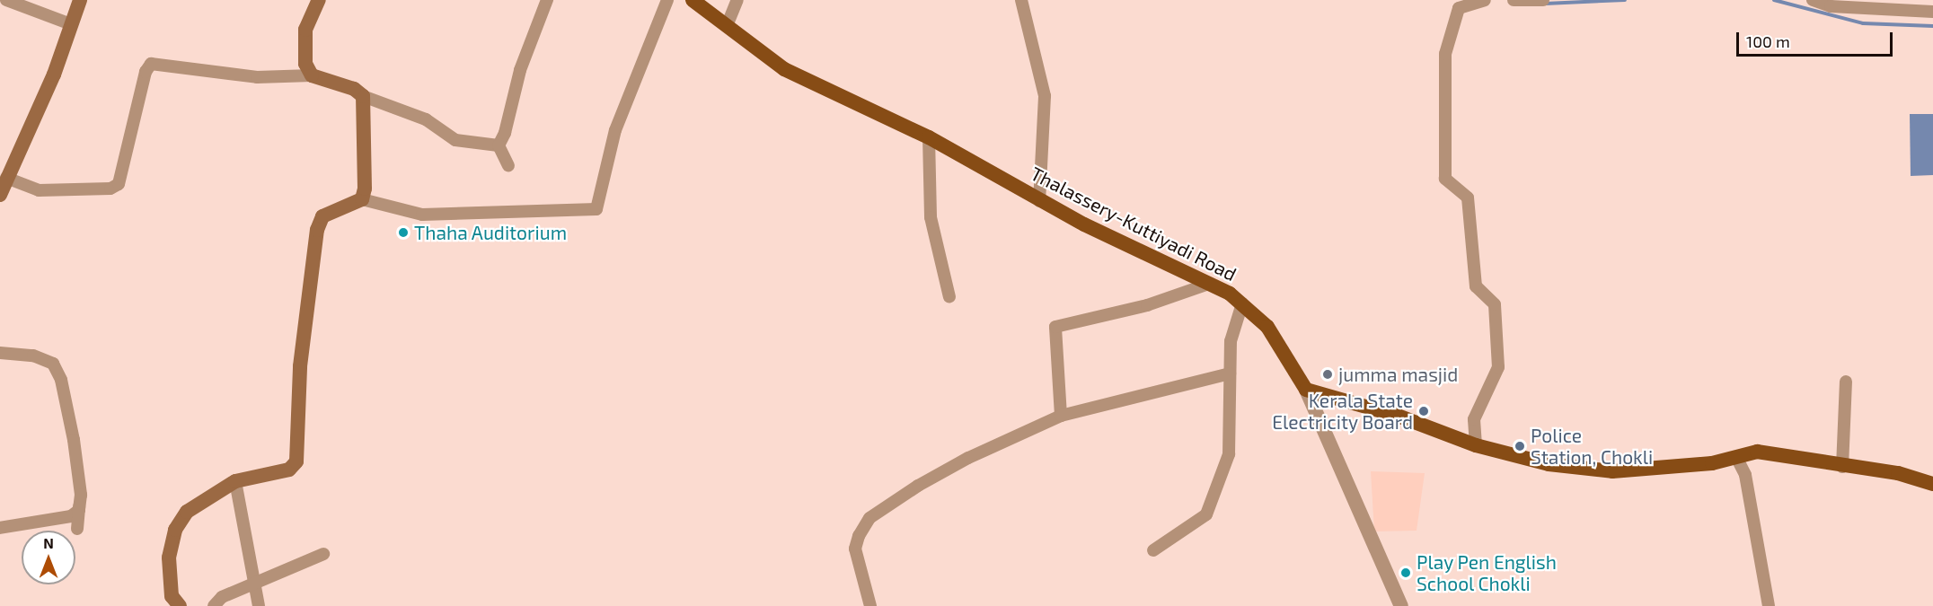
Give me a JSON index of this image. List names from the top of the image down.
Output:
{
  "streets": {
    "main road": ["Thalassery-Kuttiyadi Road"]
  },
  "places": [
    "Thaha Auditorium",
    "jumma masjid",
    "Kerala State Electricity Board",
    "Police Station, Chokli",
    "Play Pen English School Chokli"
  ],
  "scale_bar": "100 m",
  "north": "top"
}
